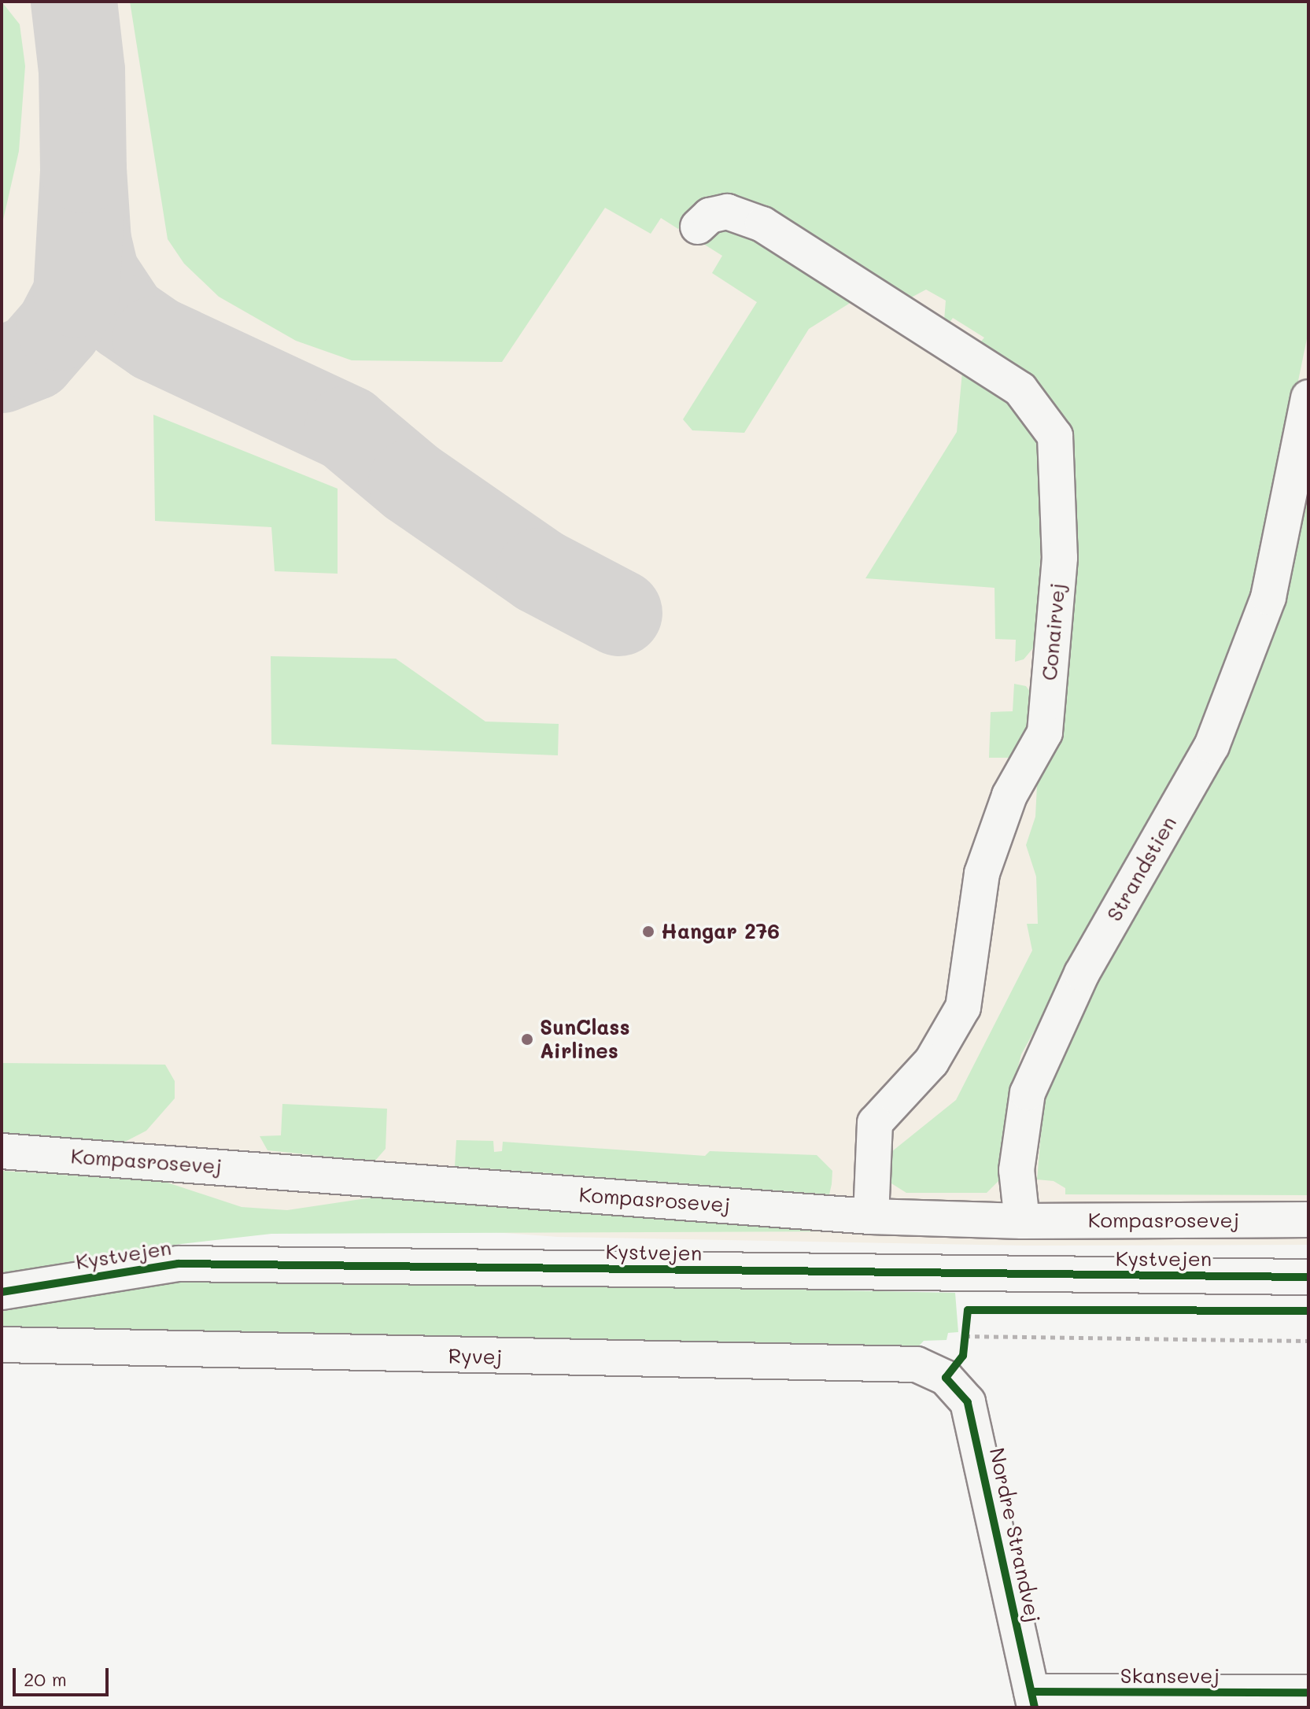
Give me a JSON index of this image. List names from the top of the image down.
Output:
{
  "streets": {
    "street": [
      "Conairvej",
      "Strandstien",
      "Kompasrosevej",
      "Kystvejen",
      "Ryvej",
      "Nordre Strandvej",
      "Skansevej"
    ]
  },
  "crossings": [
    ["Conairvej", "Kompasrosevej"],
    ["Strandstien", "Kompasrosevej"],
    ["Ryvej", "Nordre Strandvej"],
    ["Nordre Strandvej", "Skansevej"]
  ],
  "places": ["Hangar 276", "SunClass Airlines"],
  "scale_bar": "20 m"
}
